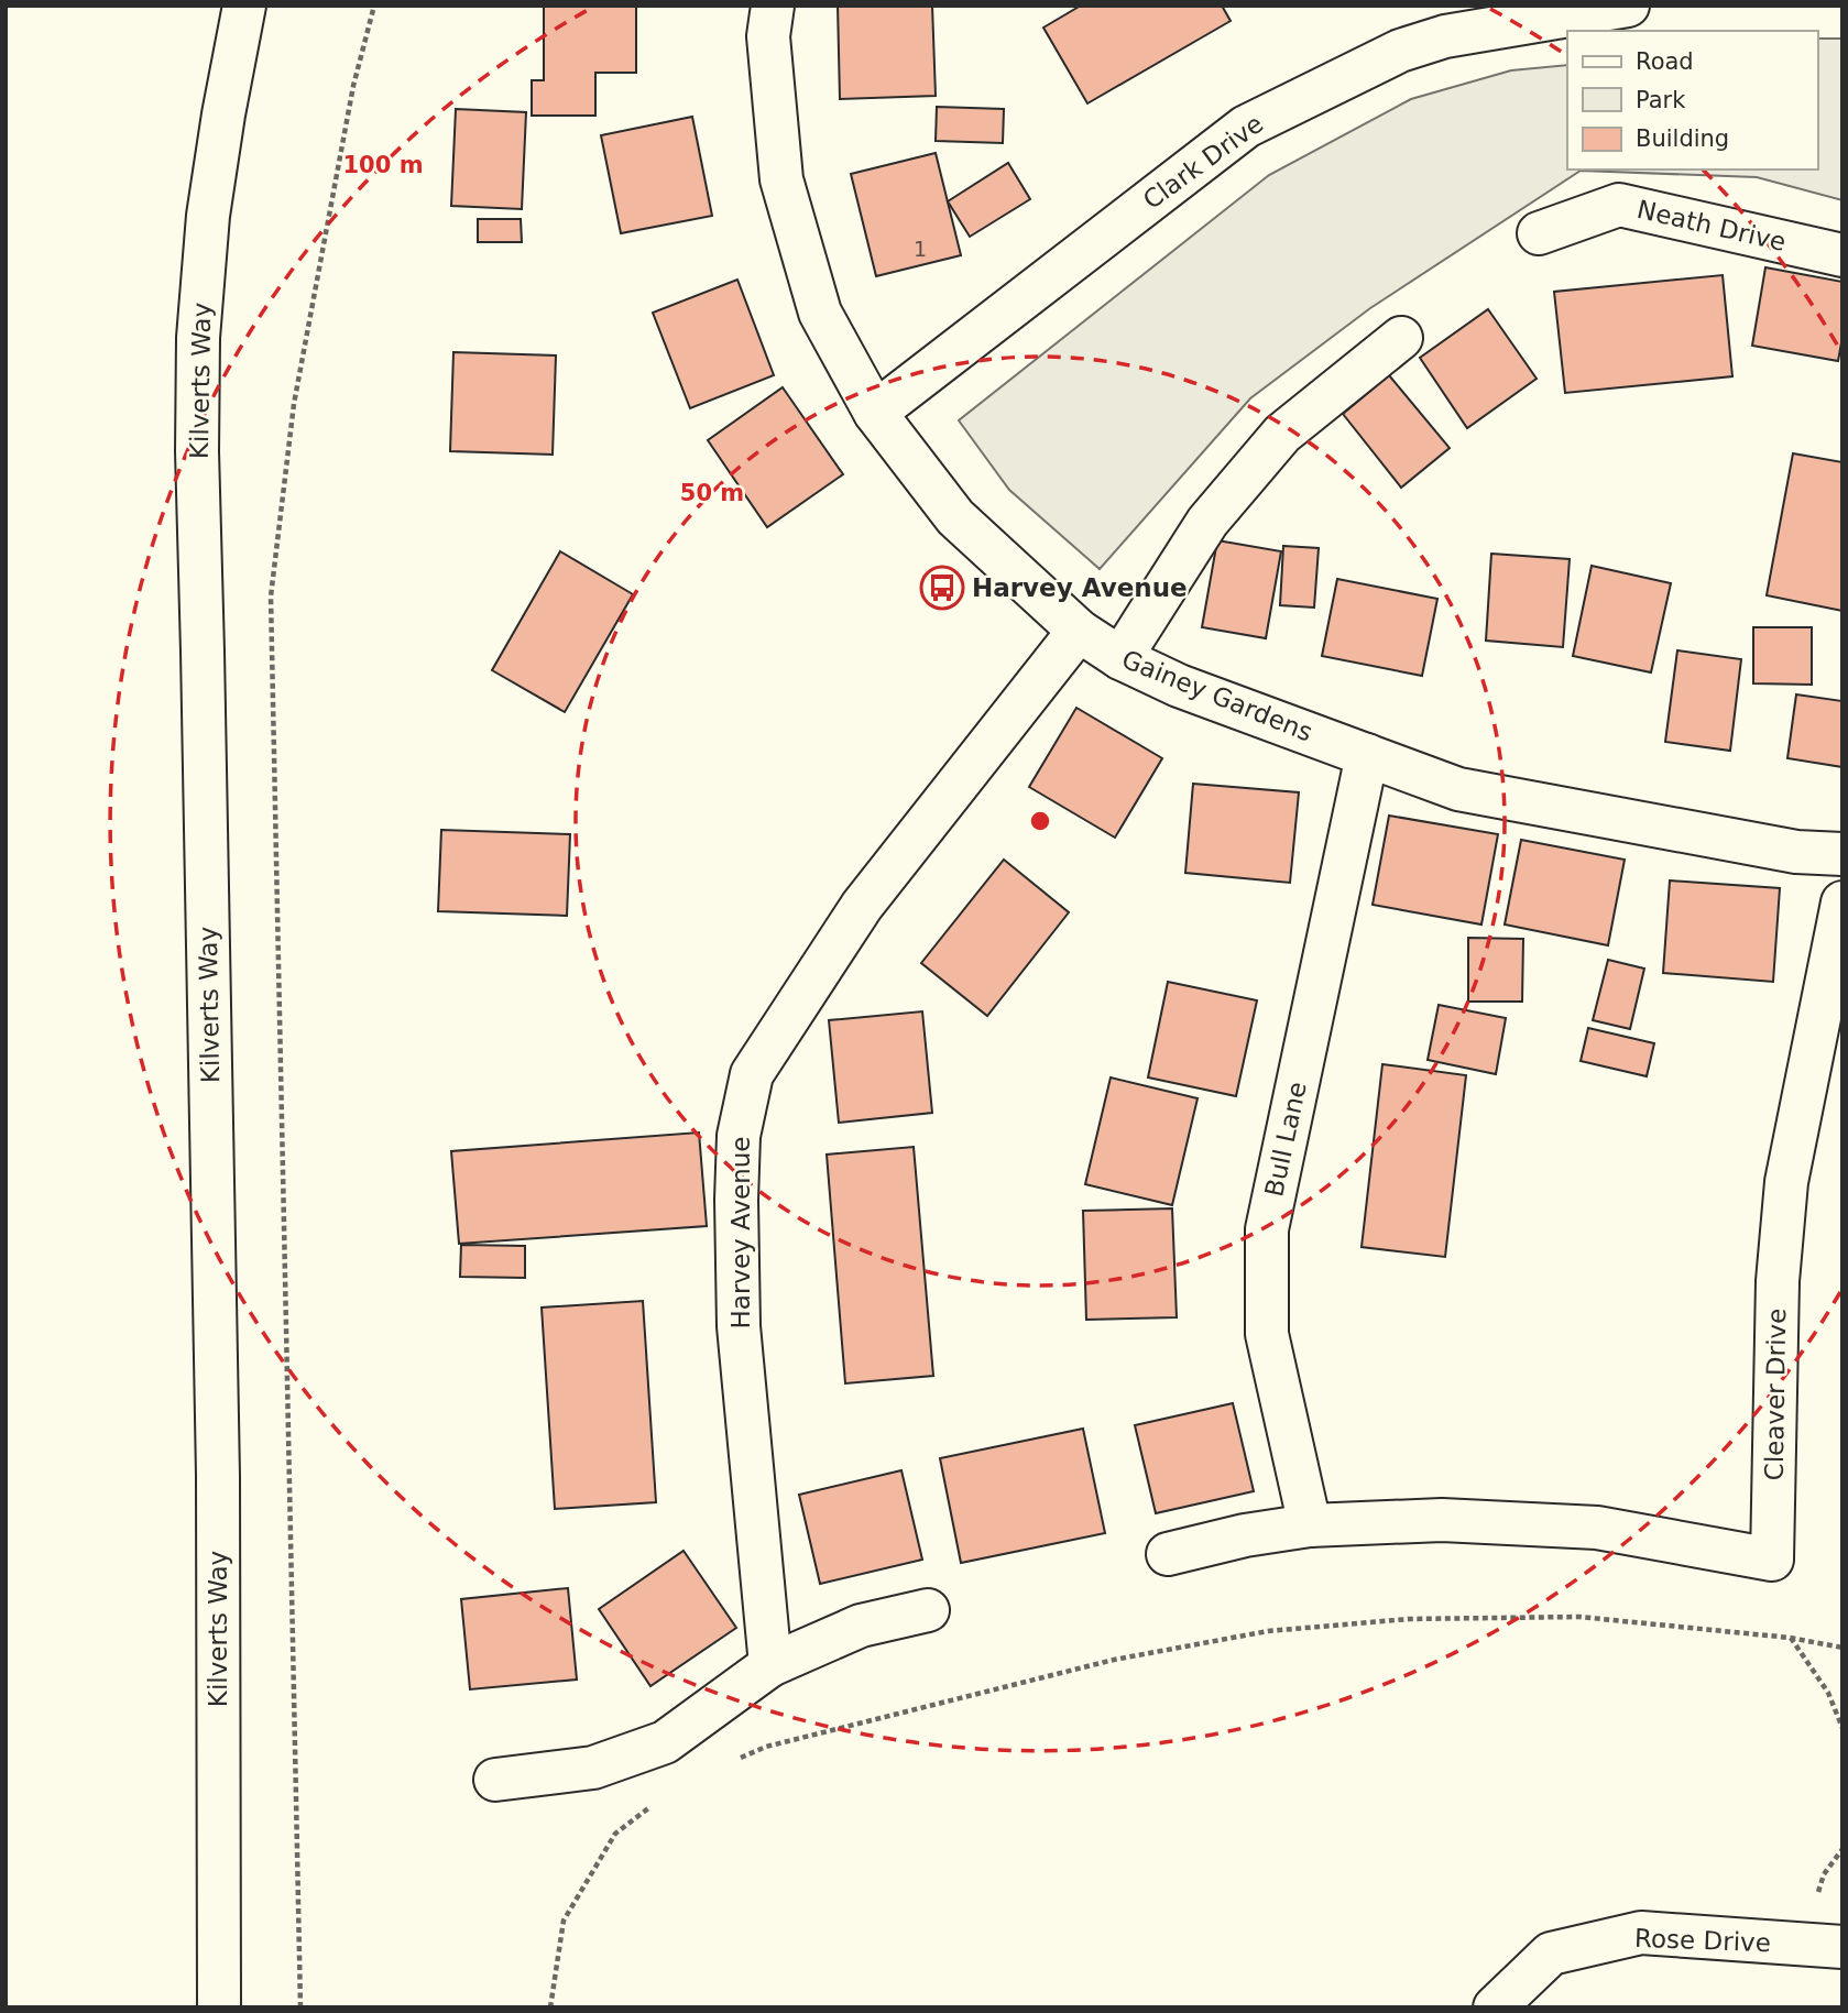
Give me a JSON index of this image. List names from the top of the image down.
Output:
{
  "streets": {
    "street": [
      "Clark Drive",
      "Neath Drive",
      "Kilverts Way",
      "Gainey Gardens",
      "Bull Lane",
      "Harvey Avenue",
      "Cleaver Drive",
      "Rose Drive"
    ]
  },
  "crossings": [
    ["Clark Drive", "Gainey Gardens"],
    ["Gainey Gardens", "Bull Lane"],
    ["Gainey Gardens", "Harvey Avenue"],
    ["Bull Lane", "Cleaver Drive"]
  ],
  "places": {
    "bus stop": ["Harvey Avenue"]
  },
  "house_numbers": ["1"],
  "legend": ["Road", "Park", "Building"],
  "rings": ["100 m", "50 m"]
}
